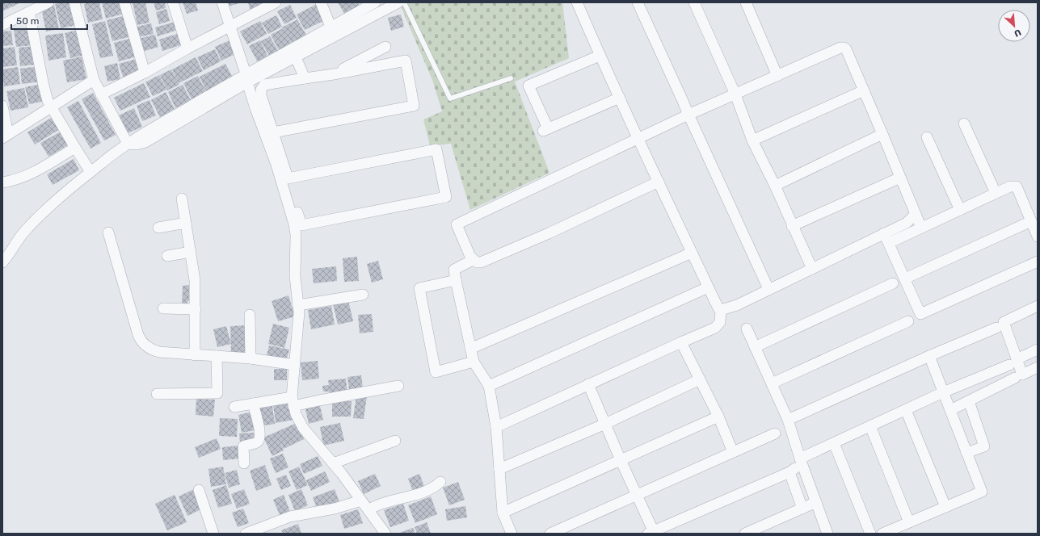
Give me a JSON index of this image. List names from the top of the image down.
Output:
{
  "scale_bar": "50 m",
  "north": "bottom right"
}
